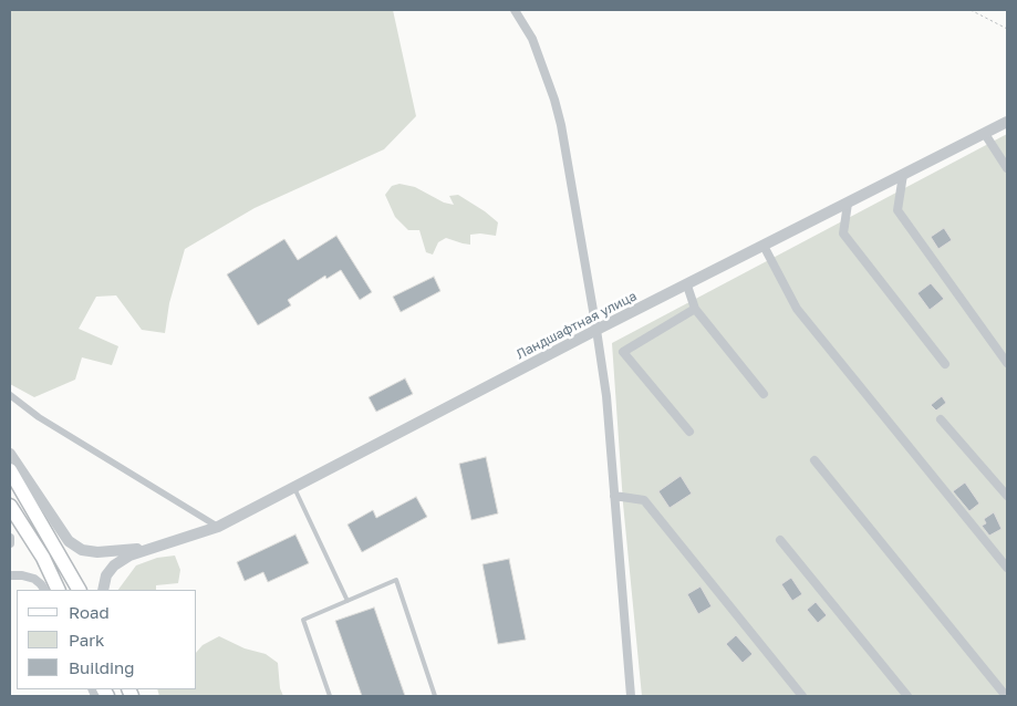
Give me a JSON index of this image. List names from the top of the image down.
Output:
{
  "streets": {
    "street": ["Ландшафтная улица"]
  },
  "legend": ["Road", "Park", "Building"]
}
